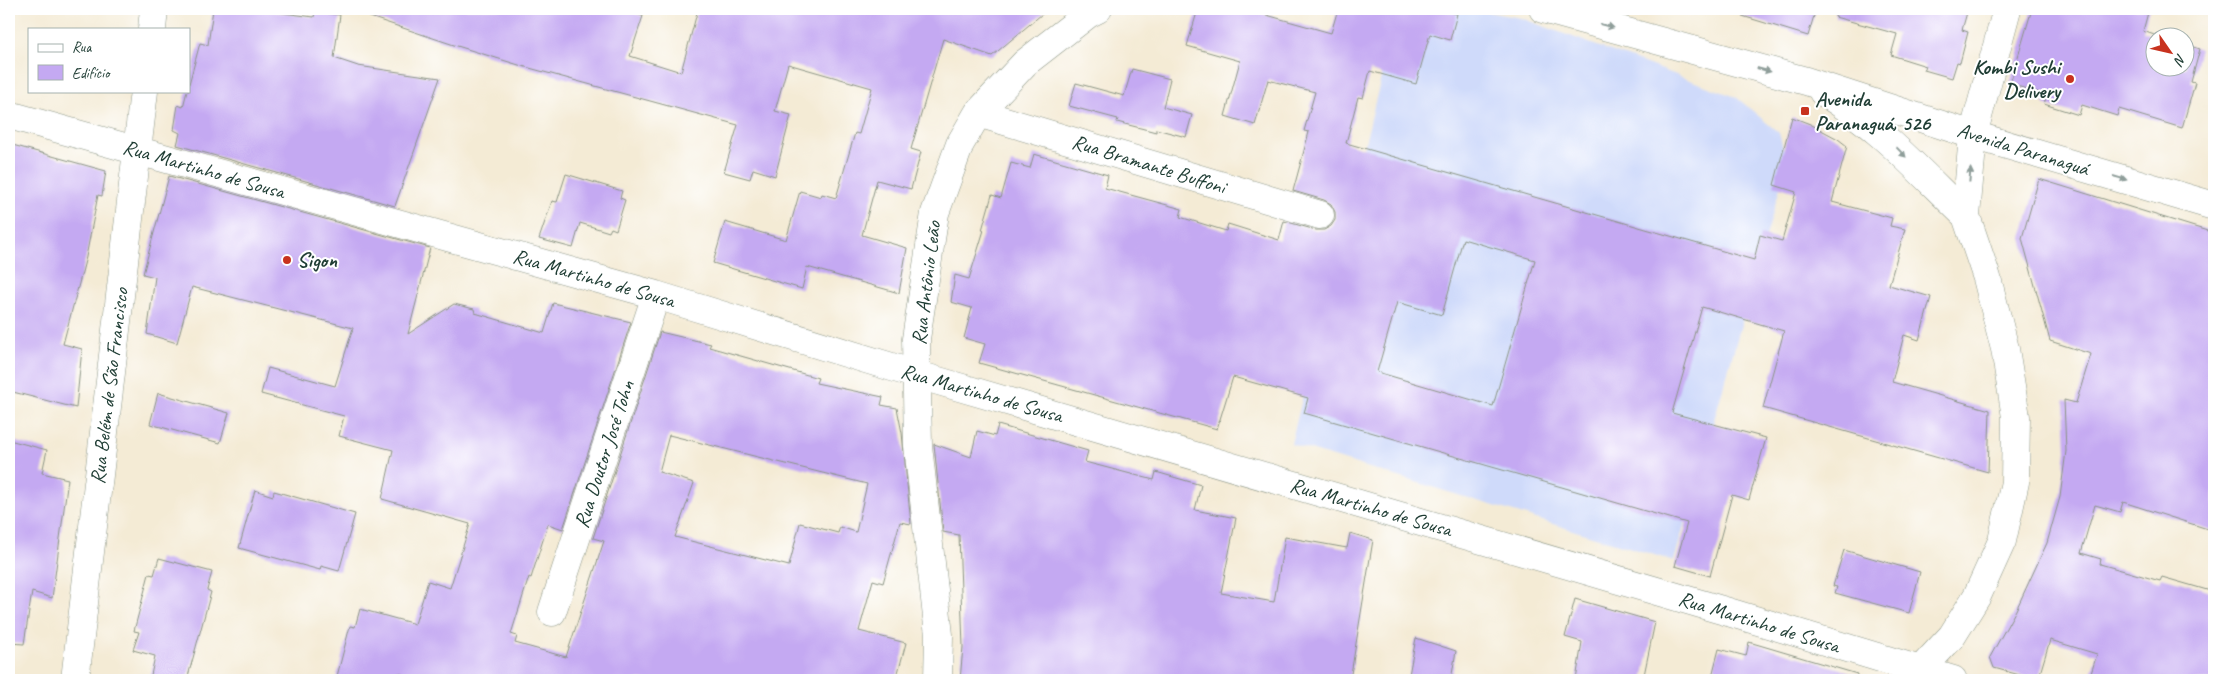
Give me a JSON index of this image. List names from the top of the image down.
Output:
{
  "streets": {
    "street": [
      "Avenida Paranaguá",
      "Rua Bramante Buffoni",
      "Rua Martinho de Sousa",
      "Rua Antônio Leão",
      "Rua Belém de São Francisco",
      "Rua Doutor José Tohn"
    ]
  },
  "crossings": [
    ["Rua Bramante Buffoni", "Rua Antônio Leão"],
    ["Rua Martinho de Sousa", "Rua Antônio Leão"],
    ["Rua Martinho de Sousa", "Rua Belém de São Francisco"],
    ["Rua Martinho de Sousa", "Rua Doutor José Tohn"]
  ],
  "one_way": ["Avenida Paranaguá"],
  "places": {
    "other": ["Kombi Sushi Delivery", "Sigon"],
    "transit": ["Avenida Paranaguá, 526"]
  },
  "legend": ["Rua", "Edifício"],
  "north": "bottom right"
}
